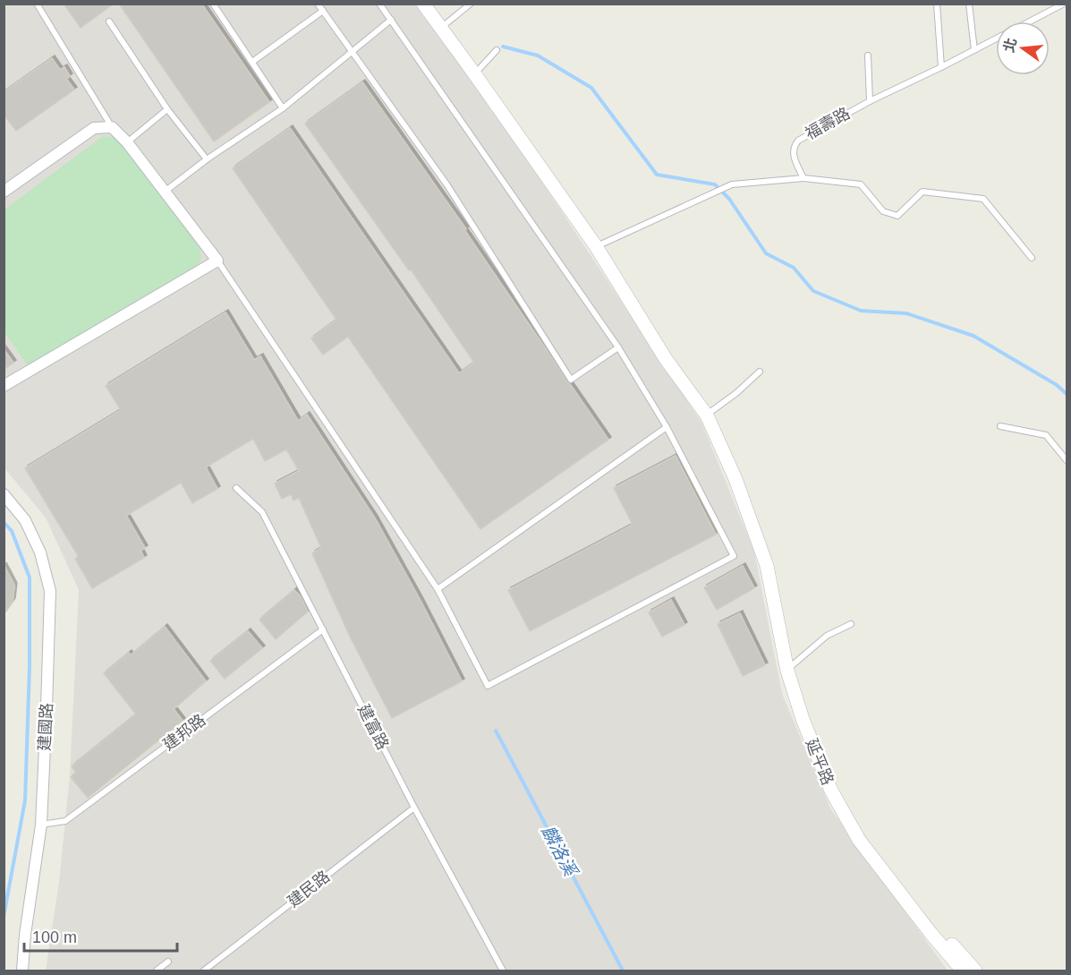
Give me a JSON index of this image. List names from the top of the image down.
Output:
{
  "streets": {
    "street": ["建國路", "延平路"],
    "lane": [
      "福壽路",
      "建富路",
      "建邦路",
      "建民路"
    ]
  },
  "crossings": [
    ["建國路", "建邦路"],
    ["建富路", "建邦路"],
    ["建富路", "建民路"]
  ],
  "water": ["麟洛溪"],
  "scale_bar": "100 m",
  "north": "left"
}
